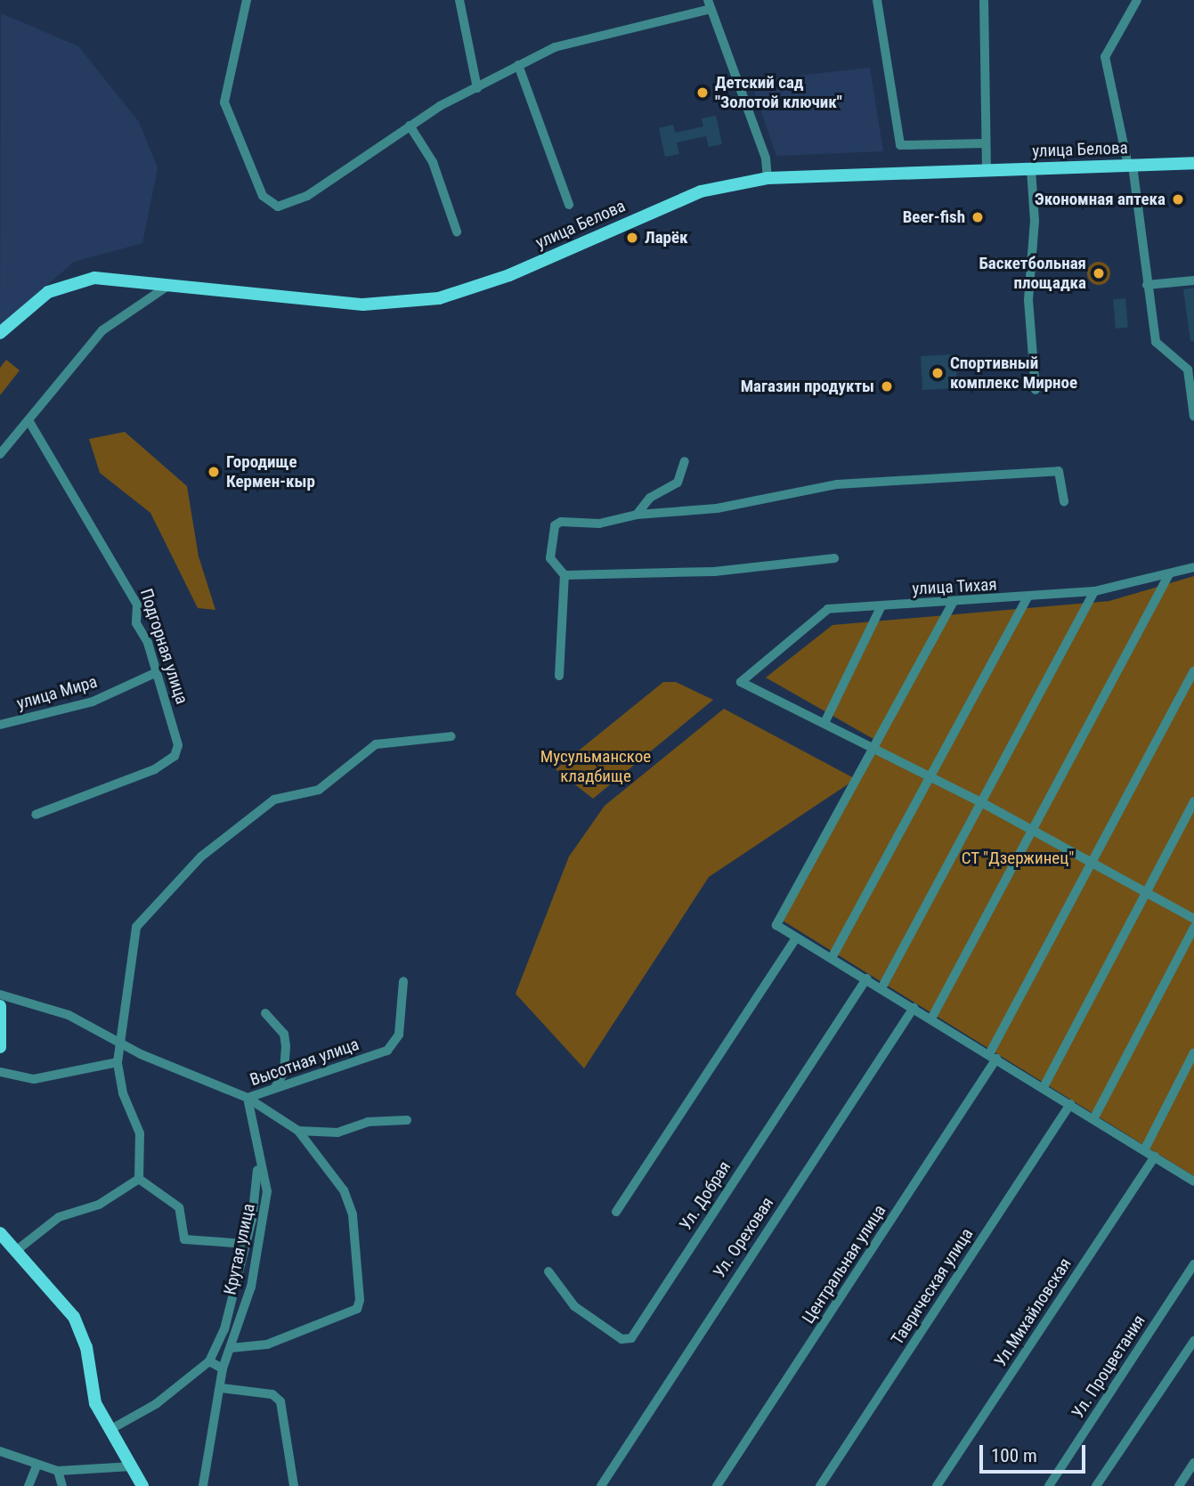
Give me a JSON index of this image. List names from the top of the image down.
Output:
{
  "streets": {
    "main road": ["улица Белова"],
    "street": [
      "улица Тихая",
      "Подгорная улица",
      "улица Мира",
      "Высотная улица",
      "Ул. Добрая",
      "Ул. Ореховая",
      "Крутая улица",
      "Центральная улица",
      "Таврическая улица",
      "Ул.Михайловская",
      "Ул. Процветания"
    ]
  },
  "crossings": [
    ["Подгорная улица", "улица Мира"],
    ["Высотная улица", "Крутая улица"]
  ],
  "parks": ["Мусульманское кладбище", "СТ \"Дзержинец\""],
  "places": [
    "Детский сад \"Золотой ключик\"",
    "Экономная аптека",
    "Beer-fish",
    "Ларёк",
    "Баскетбольная площадка",
    "Спортивный комплекс Мирное",
    "Магазин продукты",
    "Городище Кермен-кыр"
  ],
  "scale_bar": "100 m"
}
